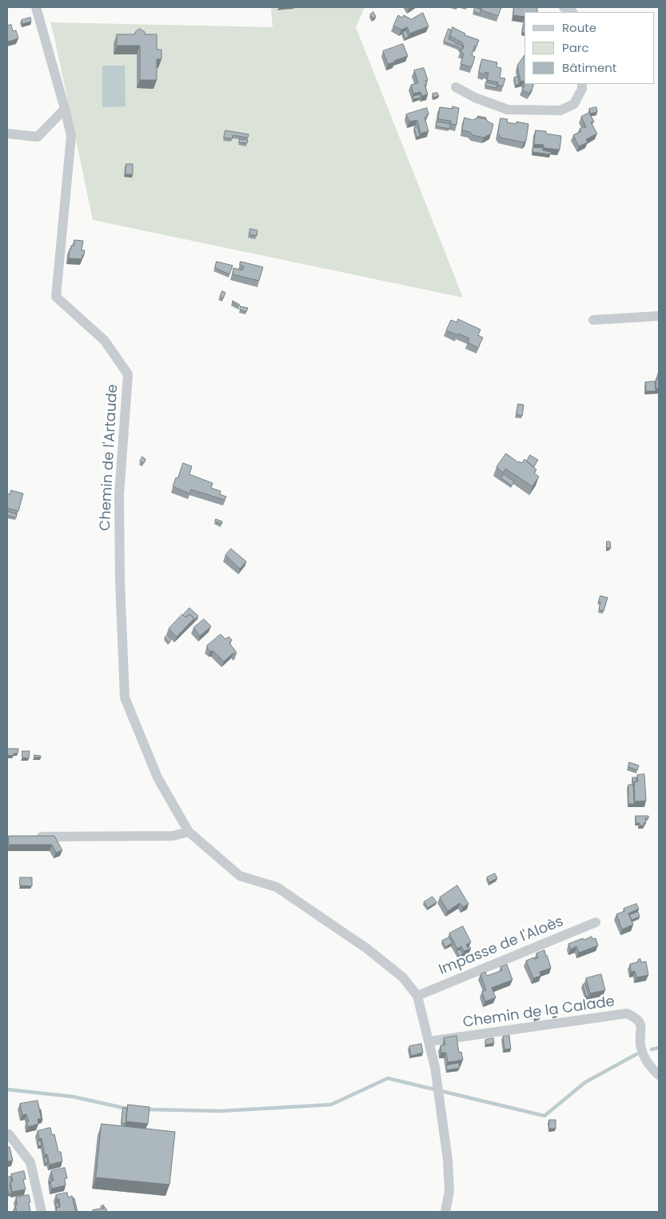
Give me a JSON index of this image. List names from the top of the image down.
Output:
{
  "streets": {
    "street": ["Chemin de l'Artaude", "Impasse de l'Aloès", "Chemin de la Calade"]
  },
  "legend": ["Route", "Parc", "Bâtiment"]
}
